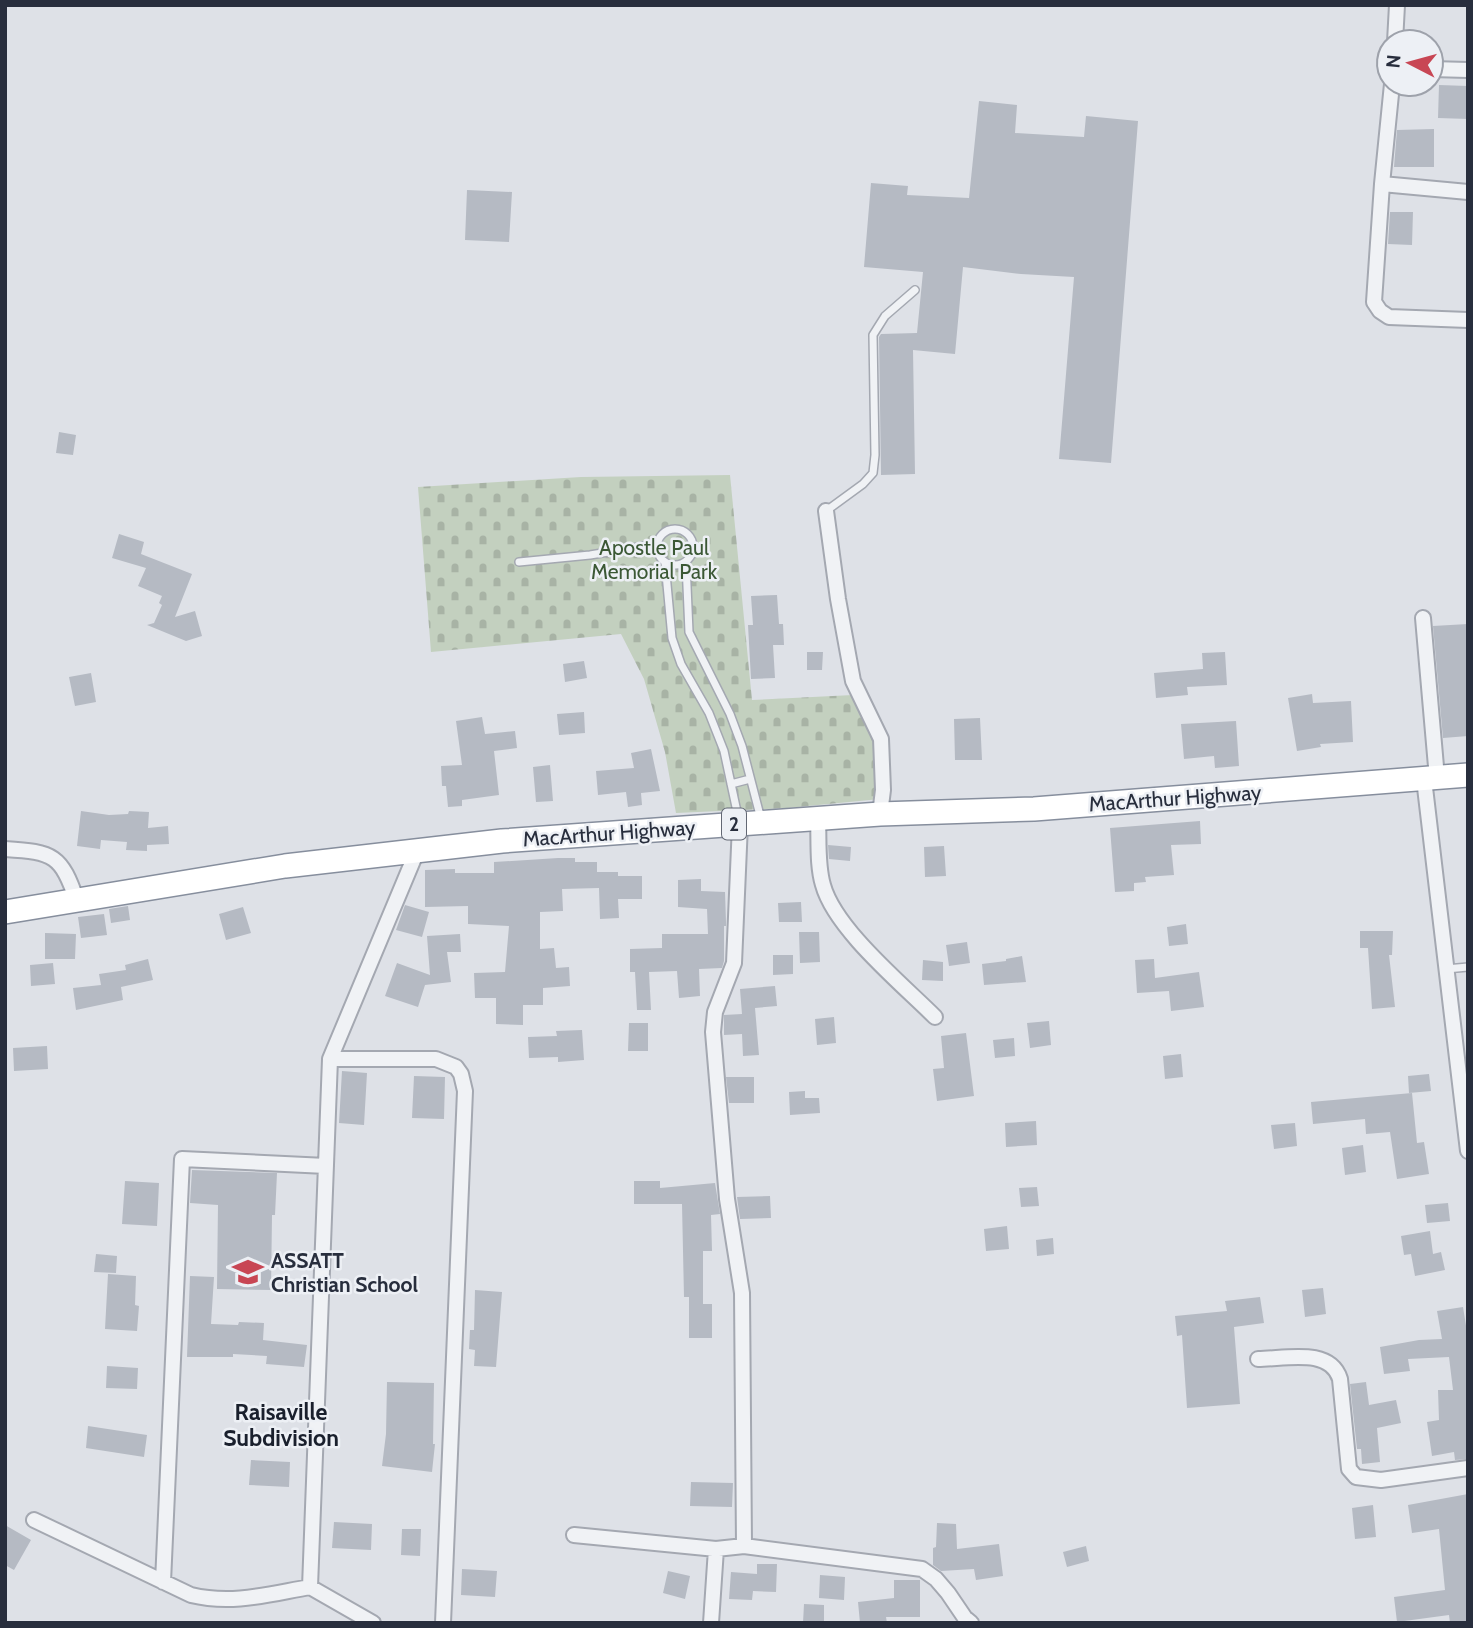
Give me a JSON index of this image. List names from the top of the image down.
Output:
{
  "streets": {
    "highway": ["MacArthur Highway", "2"]
  },
  "districts": ["Raisaville Subdivision"],
  "parks": ["Apostle Paul Memorial Park"],
  "places": {
    "school or university": ["ASSATT Christian School"]
  },
  "north": "left"
}
